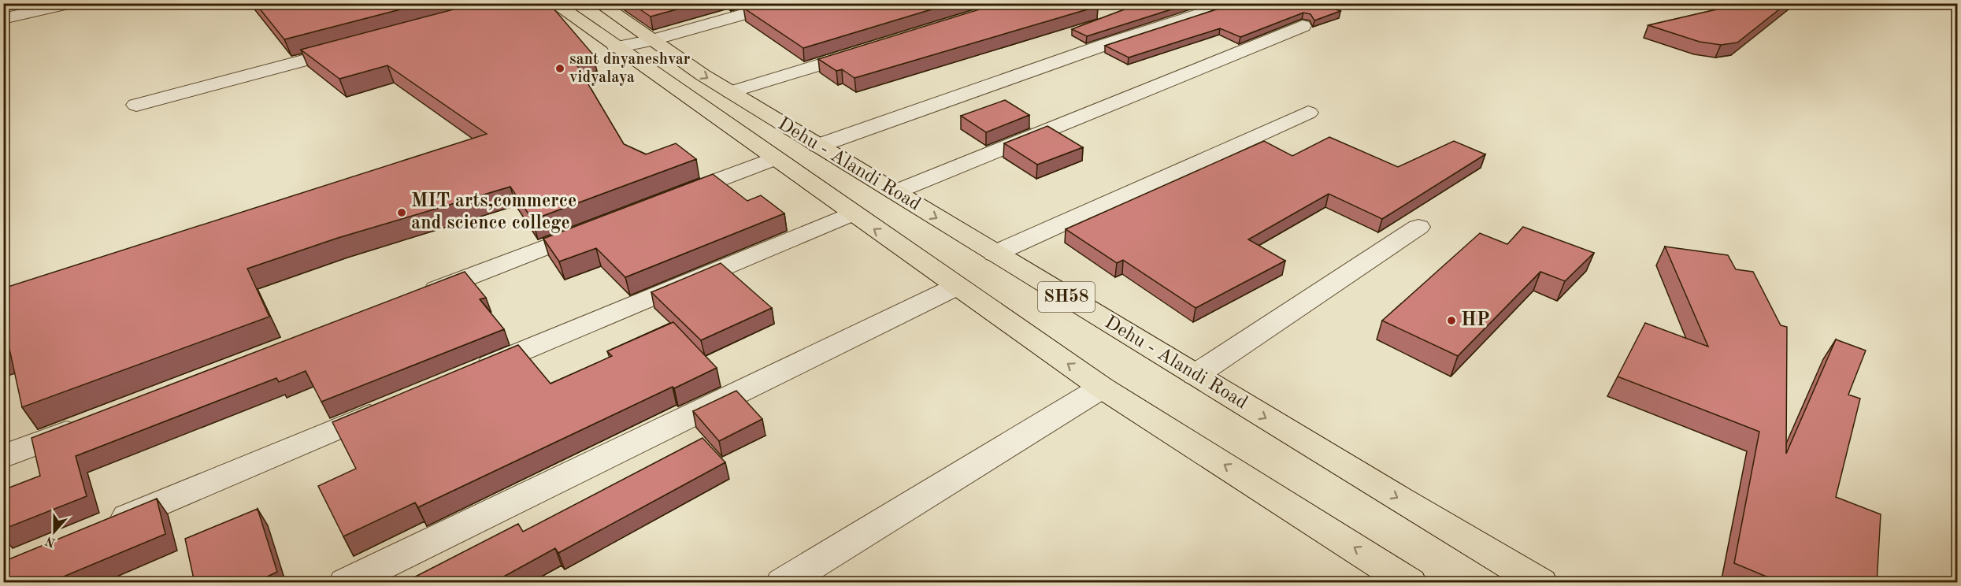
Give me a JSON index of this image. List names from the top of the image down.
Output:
{
  "streets": {
    "main road": ["Dehu - Alandi Road", "SH58"]
  },
  "places": ["sant dnyaneshvar vidyalaya", "MIT arts,commerce and science college", "HP"],
  "north": "bottom"
}
